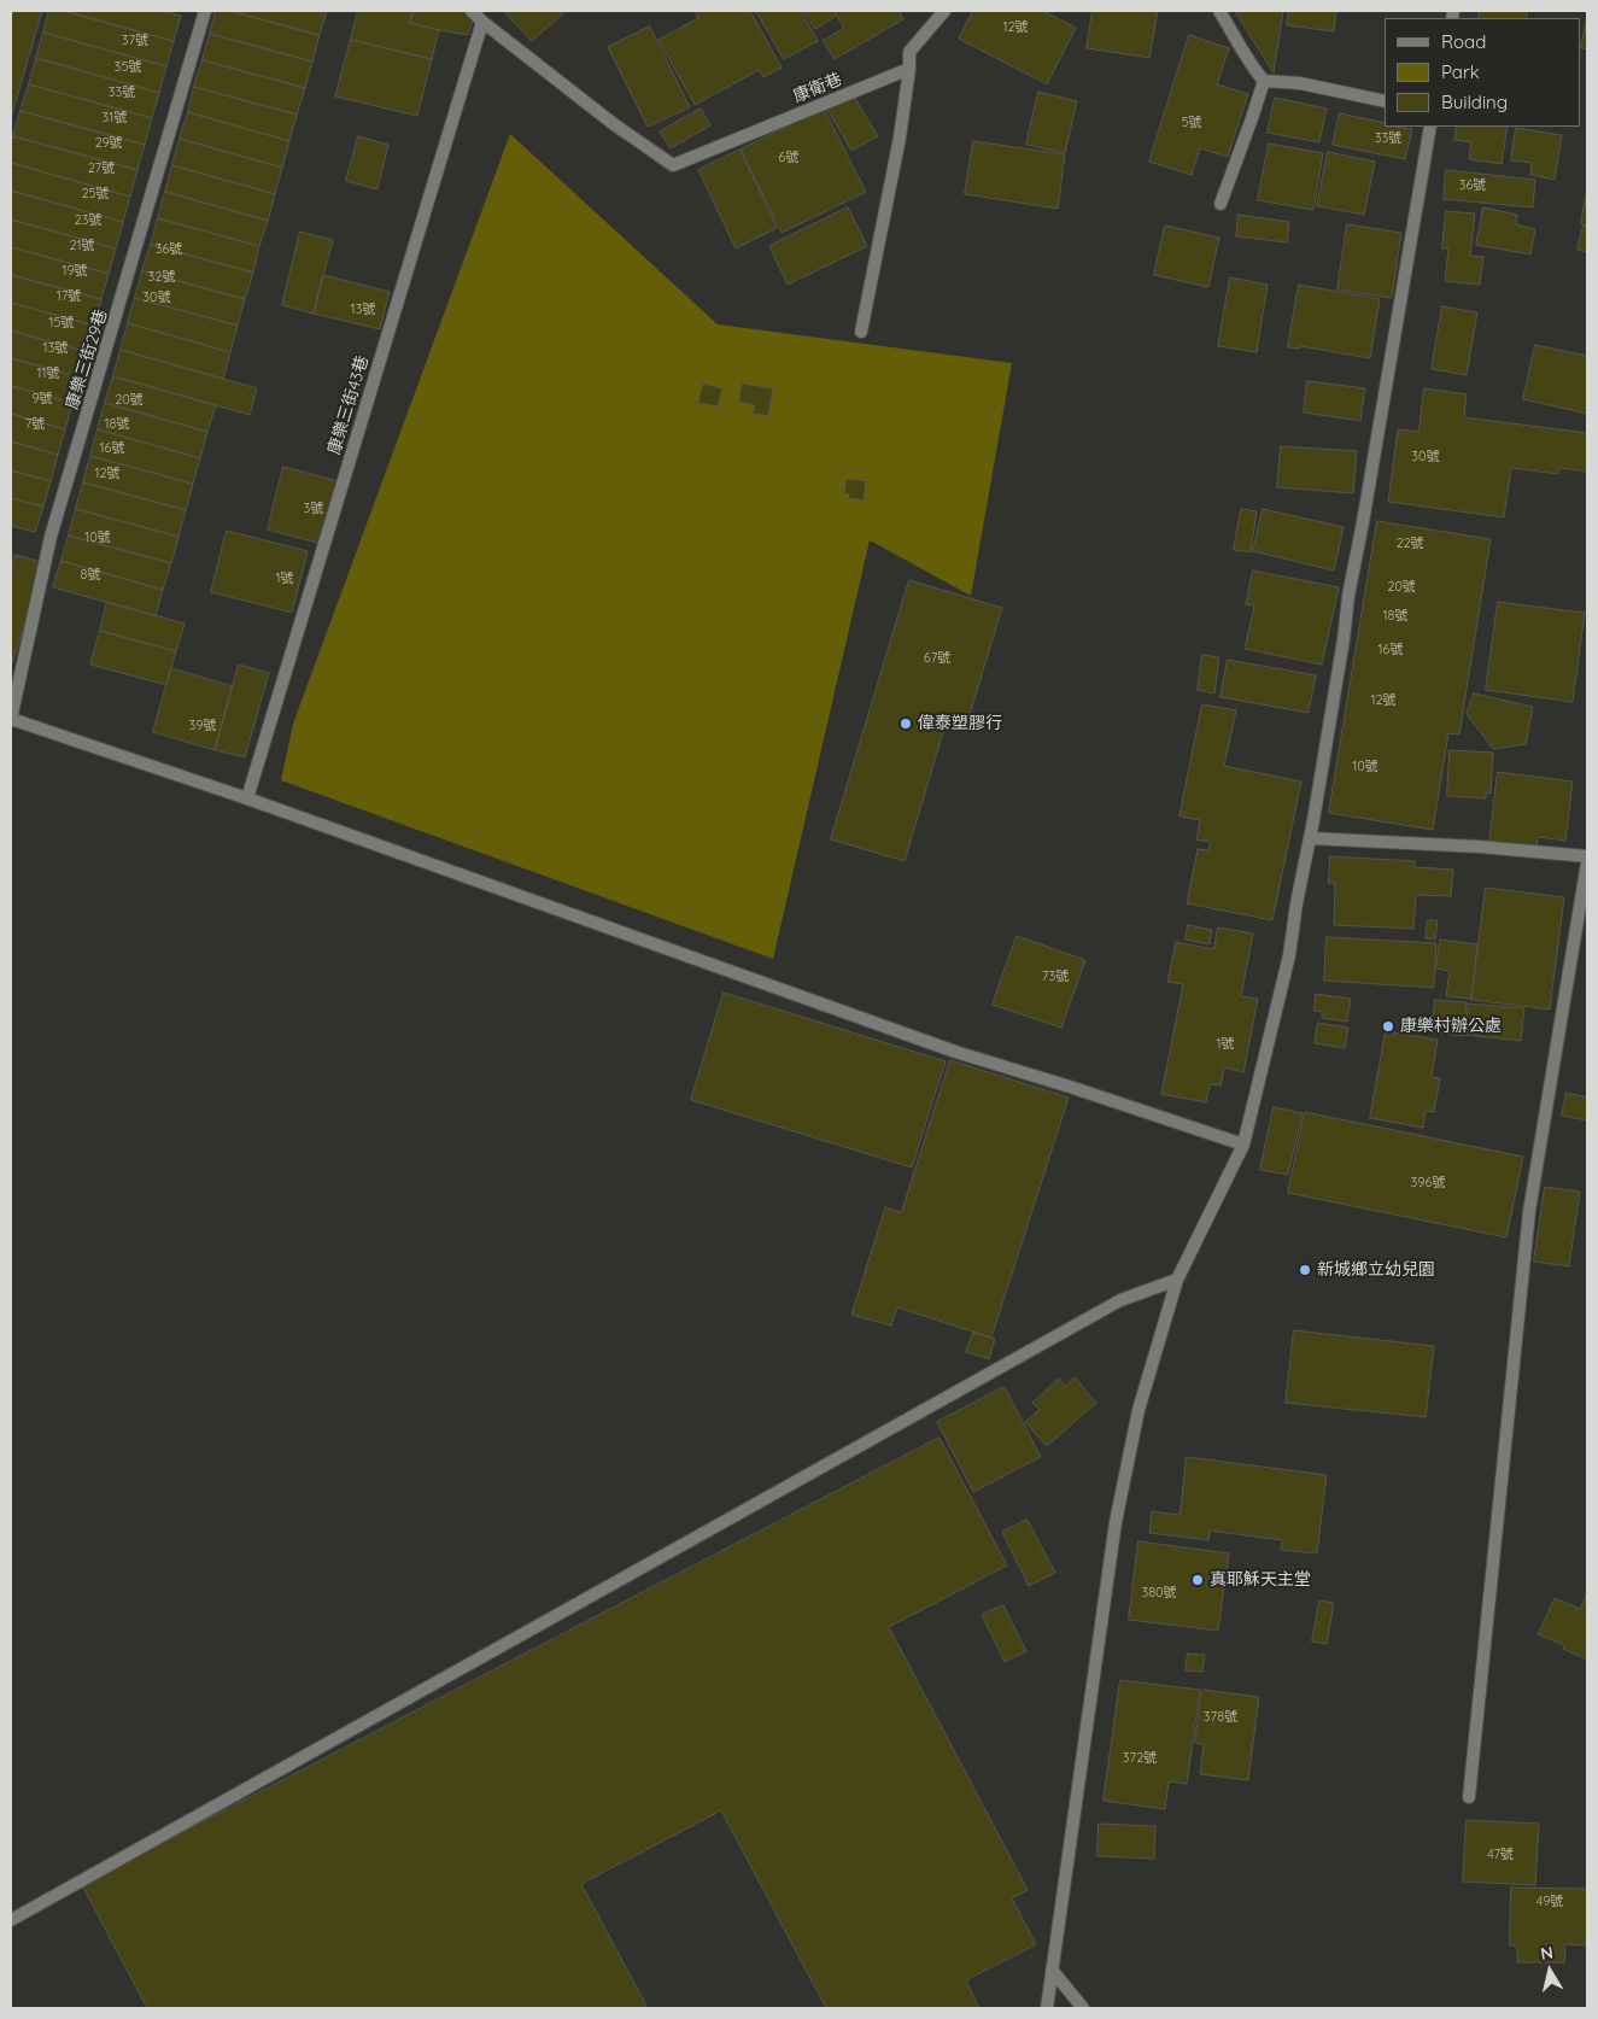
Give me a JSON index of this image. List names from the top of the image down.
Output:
{
  "streets": {
    "street": ["康衛巷", "康樂三街29巷", "康樂三街43巷"]
  },
  "crossings": [
    ["康衛巷", "康樂三街43巷"]
  ],
  "places": [
    "偉泰塑膠行",
    "康樂村辦公處",
    "新城鄉立幼兒園",
    "真耶穌天主堂"
  ],
  "house_numbers": [
    "12號",
    "37號",
    "35號",
    "33號",
    "31號",
    "5號",
    "33號",
    "29號",
    "6號",
    "27號",
    "36號",
    "25號",
    "23號",
    "21號",
    "36號",
    "19號",
    "32號",
    "17號",
    "30號",
    "13號",
    "15號",
    "13號",
    "11號",
    "9號",
    "20號",
    "7號",
    "18號",
    "16號",
    "30號",
    "12號",
    "3號",
    "10號",
    "22號",
    "8號",
    "1號",
    "20號",
    "18號",
    "16號",
    "67號",
    "12號",
    "39號",
    "10號",
    "73號",
    "1號",
    "396號",
    "380號",
    "378號",
    "372號",
    "47號",
    "49號"
  ],
  "legend": ["Road", "Park", "Building"],
  "north": "top"
}
